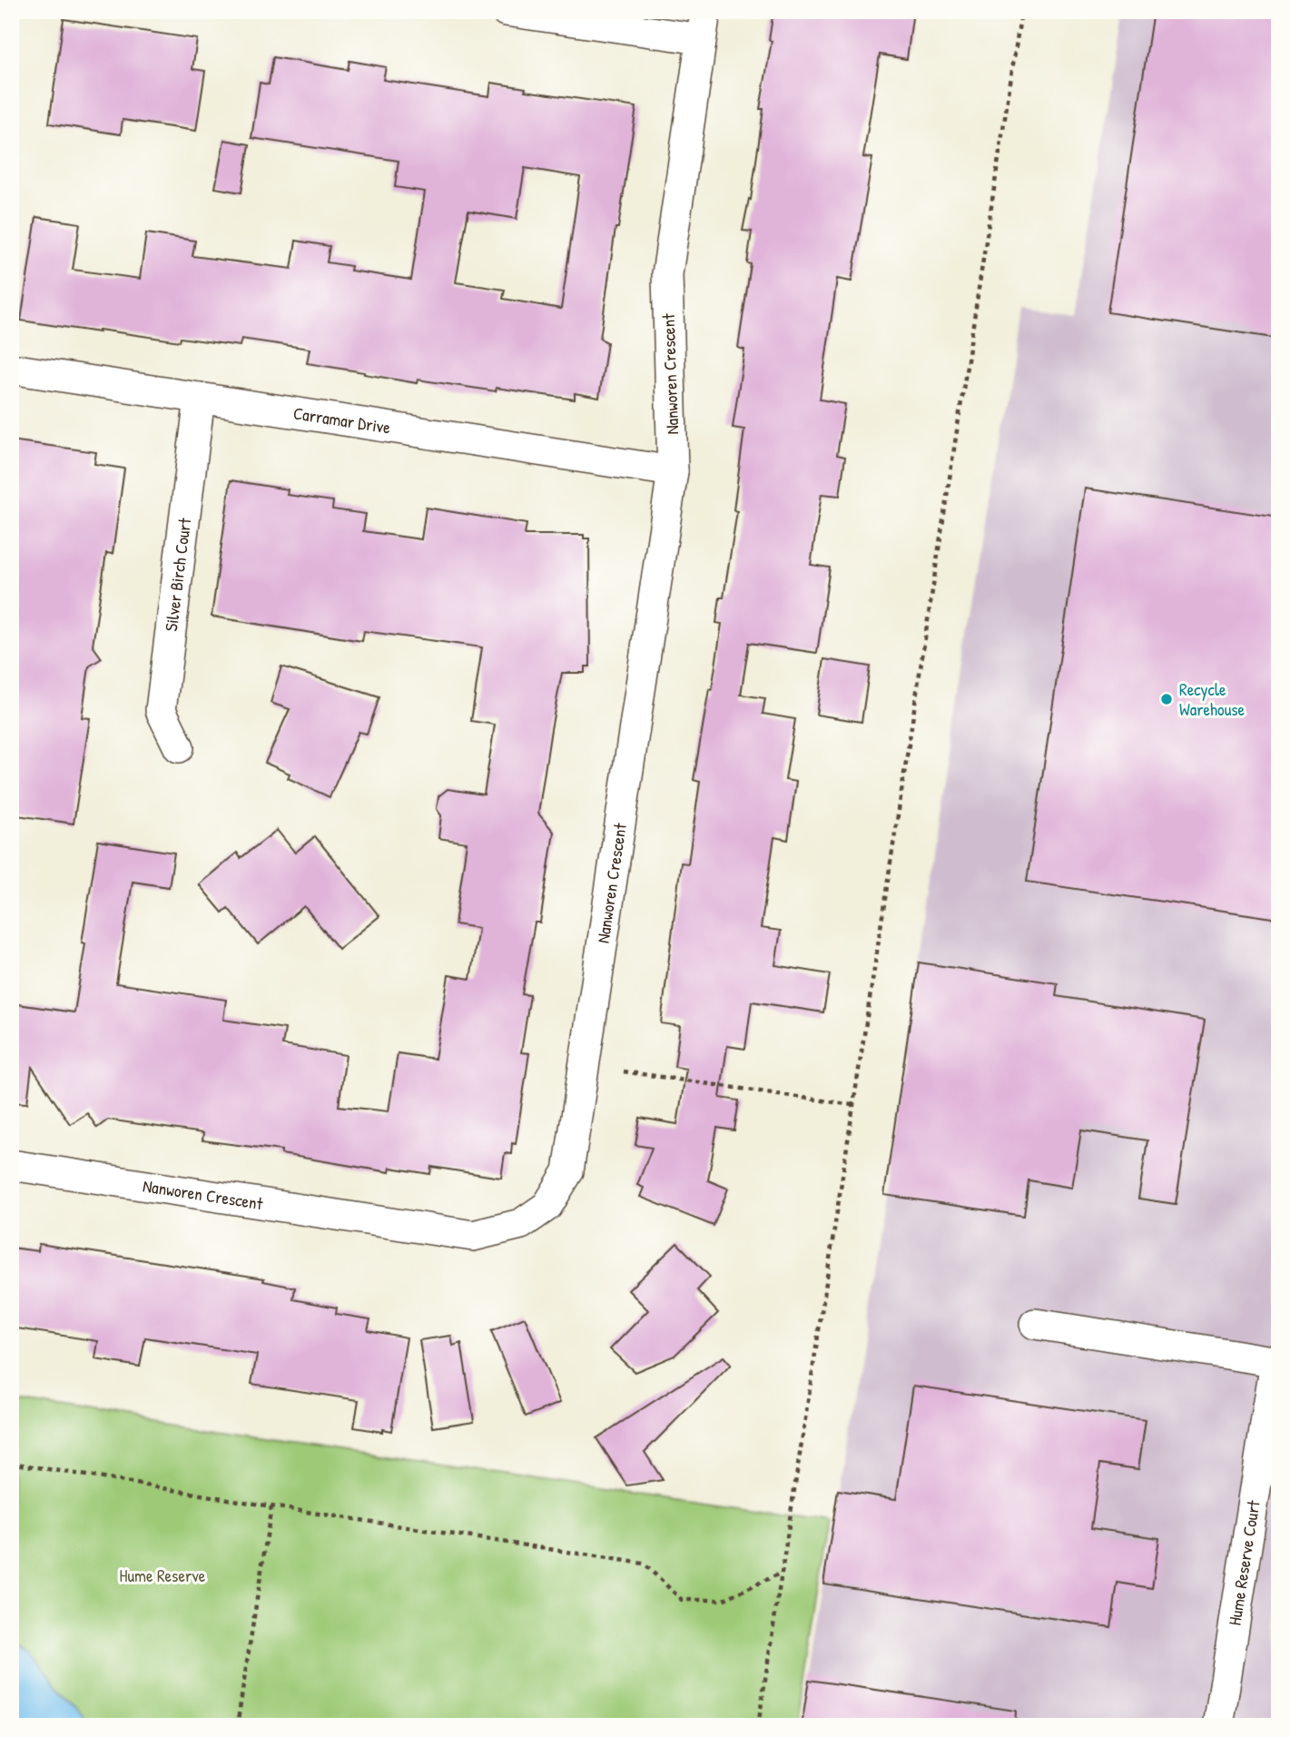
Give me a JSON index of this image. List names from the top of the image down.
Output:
{
  "streets": {
    "street": [
      "Nanworen Crescent",
      "Carramar Drive",
      "Silver Birch Court",
      "Hume Reserve Court"
    ]
  },
  "crossings": [
    ["Nanworen Crescent", "Carramar Drive"],
    ["Carramar Drive", "Silver Birch Court"]
  ],
  "parks": ["Hume Reserve"],
  "places": ["Recycle Warehouse"]
}
